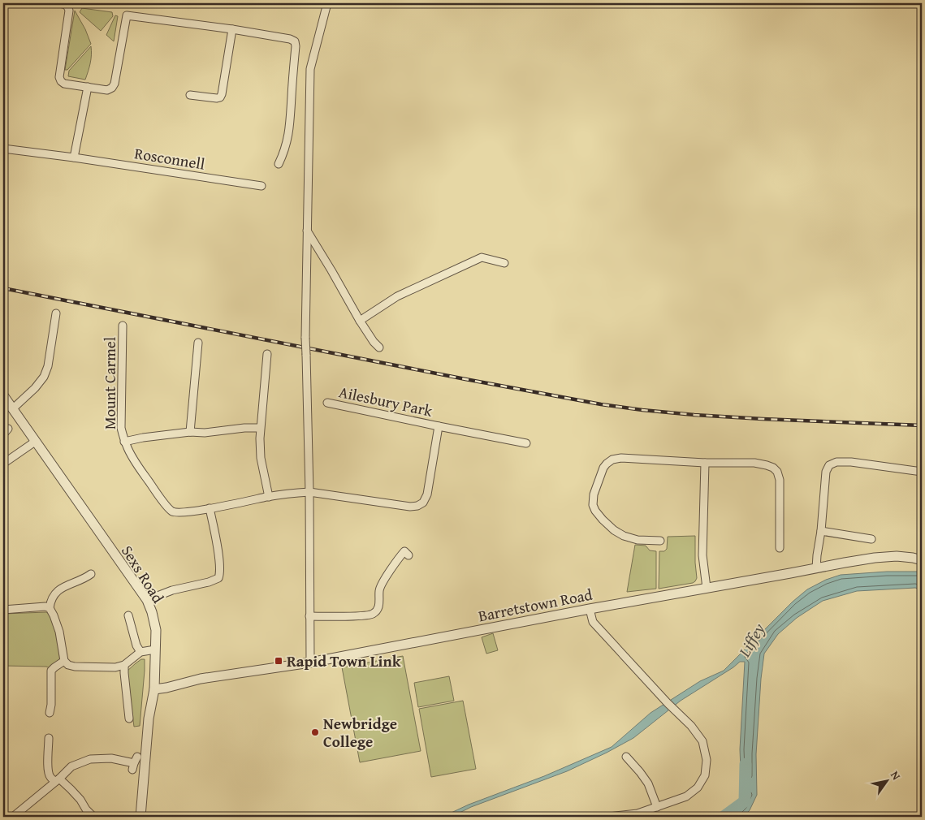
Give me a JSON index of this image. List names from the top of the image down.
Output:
{
  "streets": {
    "street": [
      "Rosconnell",
      "Mount Carmel",
      "Ailesbury Park",
      "Sexs Road",
      "Barretstown Road"
    ]
  },
  "crossings": [
    ["Mount Carmel", "Ailesbury Park"],
    ["Sexs Road", "Barretstown Road"]
  ],
  "water": ["Liffey"],
  "places": {
    "transit": ["Rapid Town Link"],
    "other": ["Newbridge College"]
  },
  "north": "top right"
}
